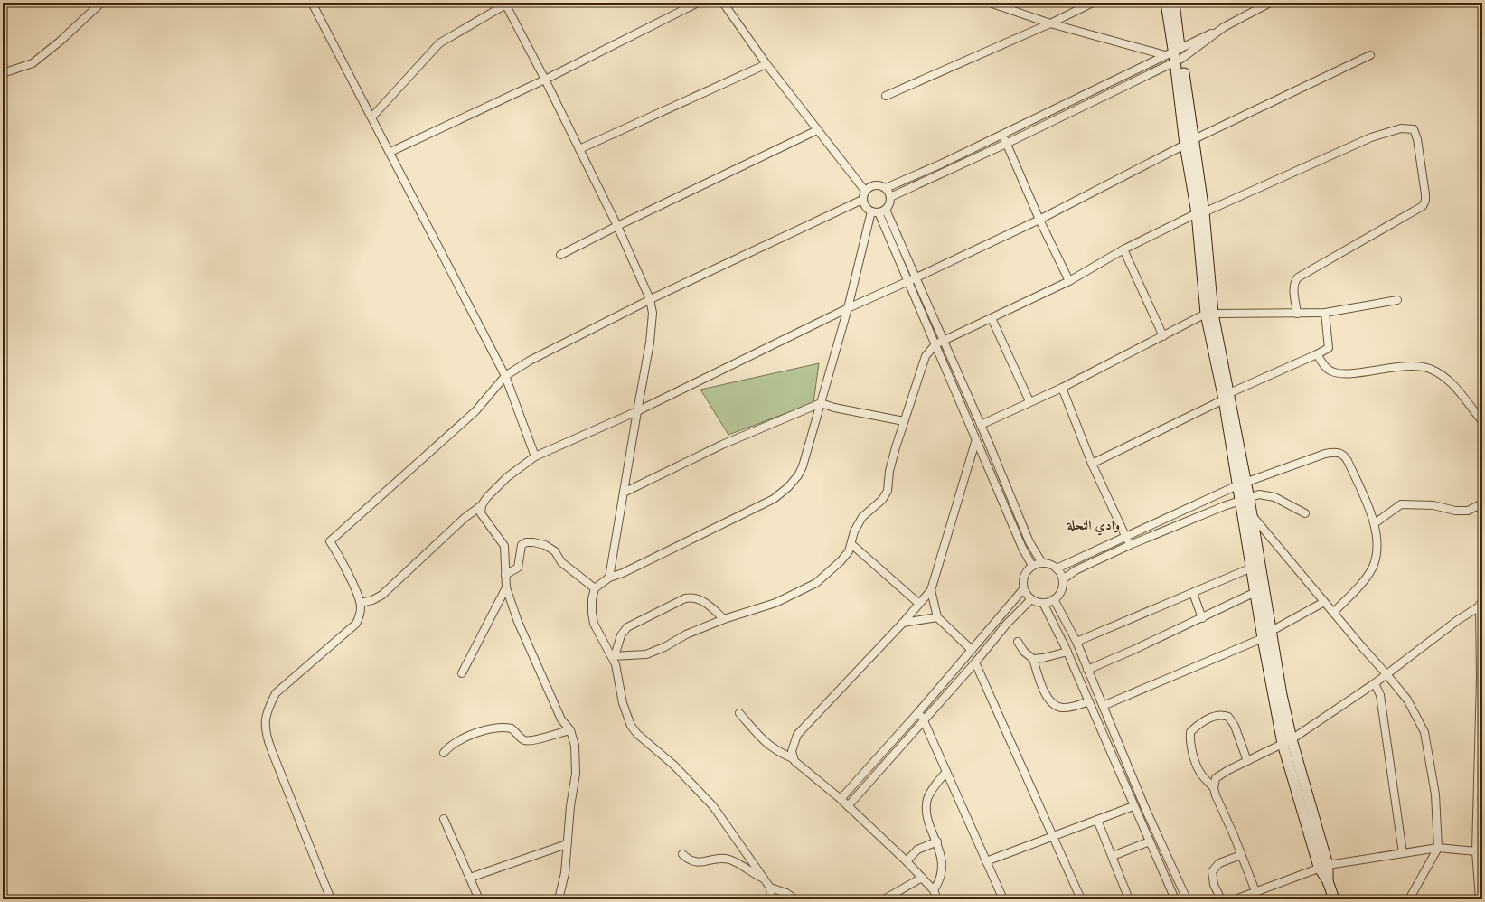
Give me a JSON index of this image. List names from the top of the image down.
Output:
{
  "districts": ["وادي النحلة"]
}
